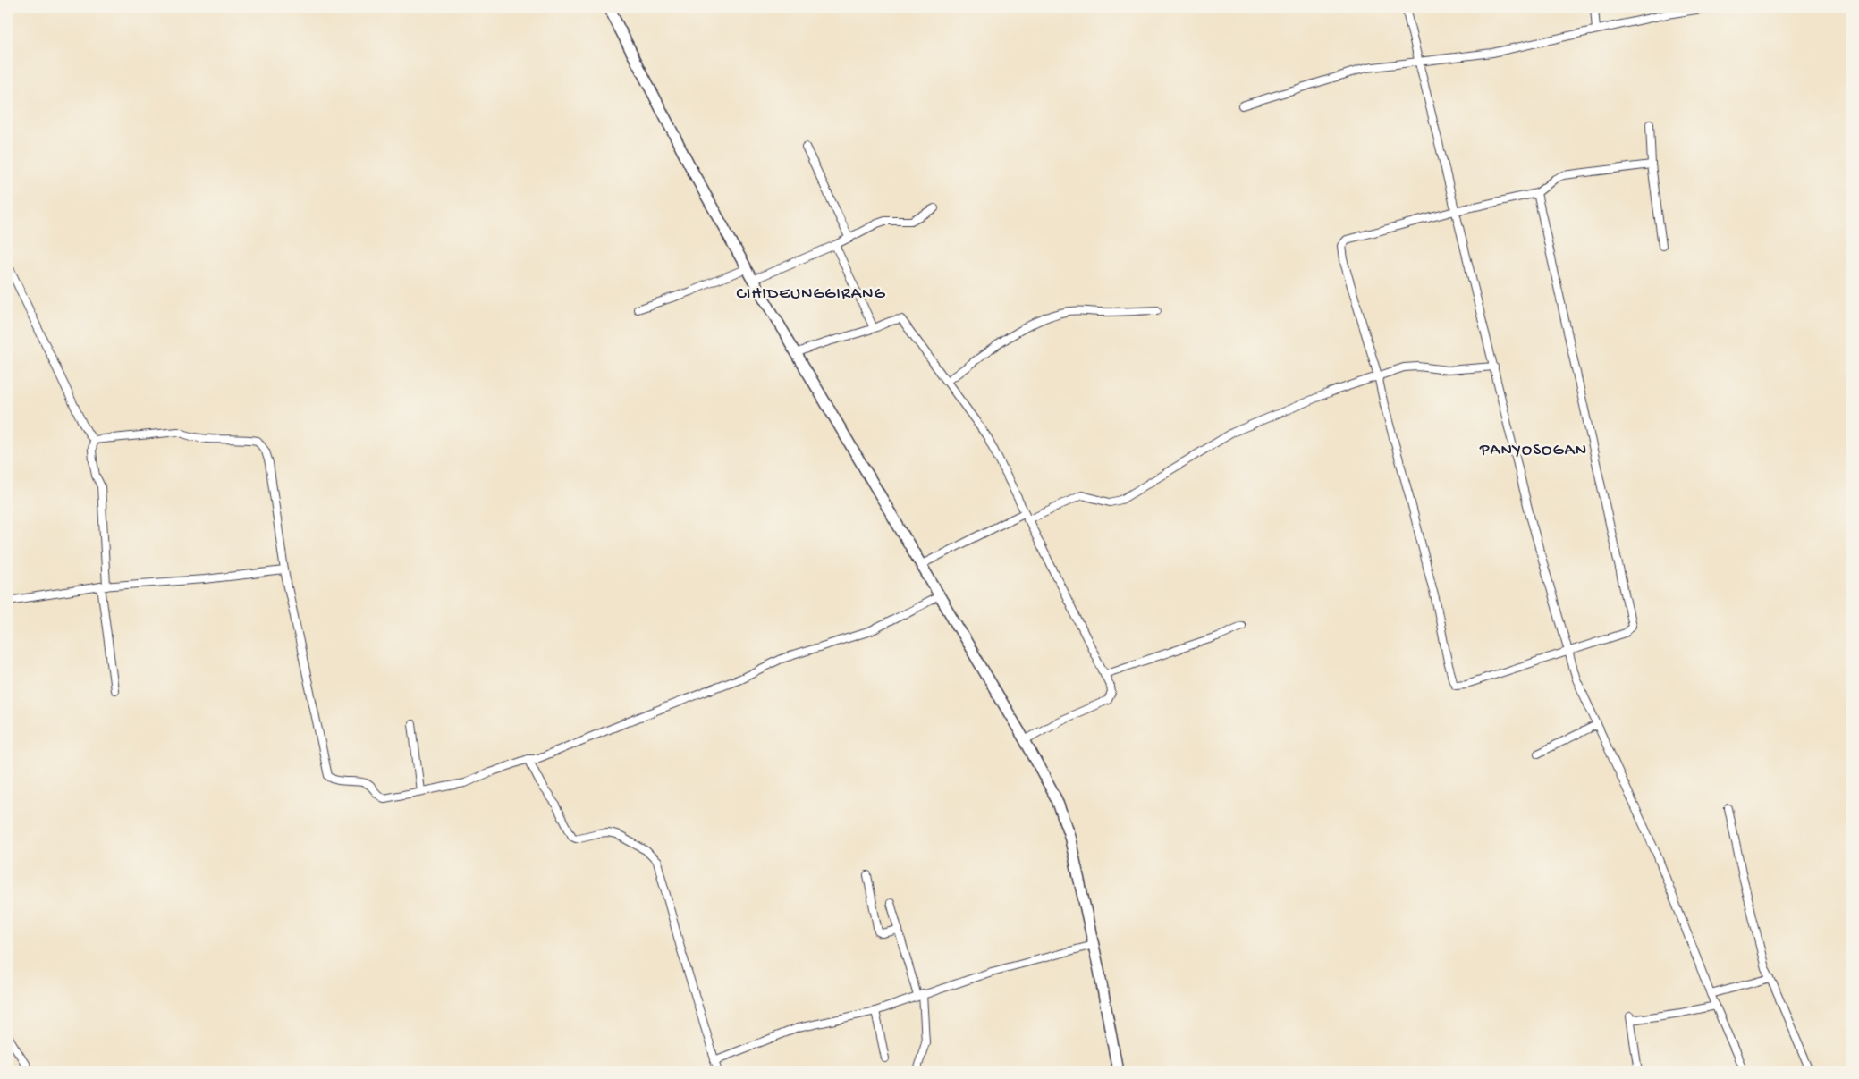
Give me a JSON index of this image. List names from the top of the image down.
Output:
{
  "districts": ["CIHIDEUNGGIRANG", "PANYOSOGAN"]
}
